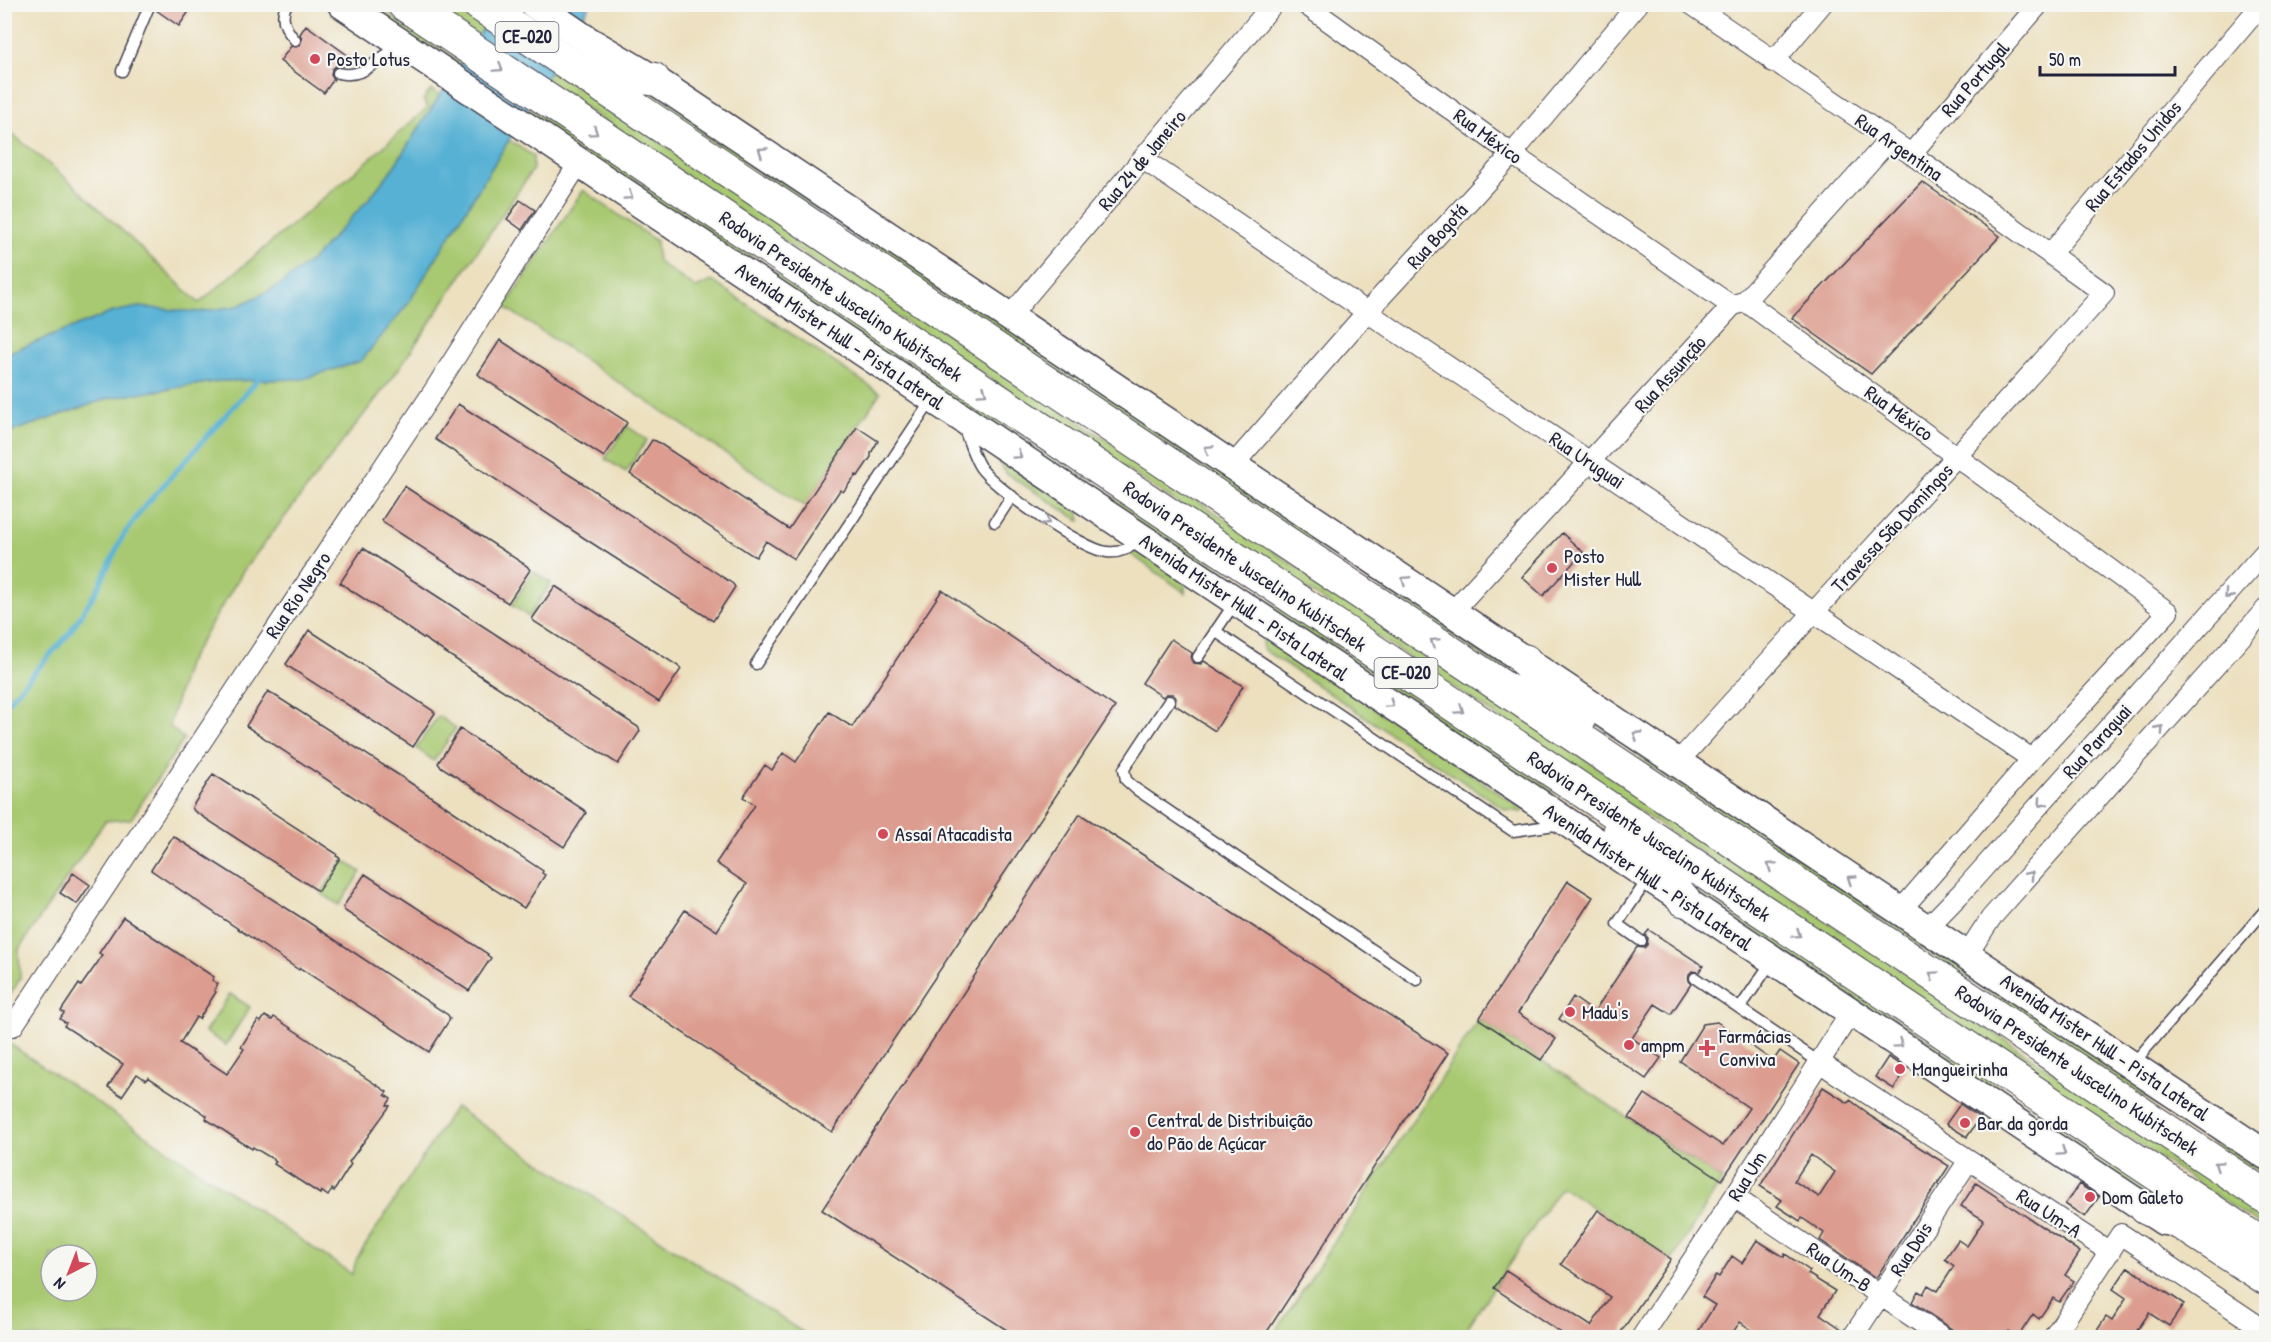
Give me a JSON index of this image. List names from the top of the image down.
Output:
{
  "streets": {
    "highway": ["CE-020", "Rodovia Presidente Juscelino Kubitschek"],
    "main road": ["Avenida Mister Hull - Pista Lateral"],
    "street": [
      "Rua Portugal",
      "Rua México",
      "Rua Argentina",
      "Rua Estados Unidos",
      "Rua 24 de Janeiro",
      "Rua Bogotá",
      "Rua Assunção",
      "Rua Uruguai",
      "Travessa São Domingos",
      "Rua Rio Negro",
      "Rua Paraguai",
      "Rua Um",
      "Rua Um-A",
      "Rua Dois",
      "Rua Um-B"
    ]
  },
  "crossings": [
    ["Rua Portugal", "Rua Argentina"],
    ["Rua México", "Rua Bogotá"],
    ["Rua México", "Rua Assunção"],
    ["Rua México", "Rua Uruguai"],
    ["Rua México", "Travessa São Domingos"],
    ["Rua Argentina", "Rua Estados Unidos"],
    ["Rua Argentina", "Rua Assunção"],
    ["Rua Argentina", "Travessa São Domingos"],
    ["Rua 24 de Janeiro", "Avenida Mister Hull - Pista Lateral"],
    ["Rua 24 de Janeiro", "Rua Uruguai"],
    ["Rua Bogotá", "Avenida Mister Hull - Pista Lateral"],
    ["Rua Bogotá", "Rua Uruguai"],
    ["Avenida Mister Hull - Pista Lateral", "Rua Assunção"],
    ["Avenida Mister Hull - Pista Lateral", "Travessa São Domingos"],
    ["Avenida Mister Hull - Pista Lateral", "Rua Rio Negro"],
    ["Avenida Mister Hull - Pista Lateral", "Rua Paraguai"],
    ["Avenida Mister Hull - Pista Lateral", "Rua Um"],
    ["Rua Assunção", "Rua Uruguai"],
    ["Rua Uruguai", "Travessa São Domingos"],
    ["Rua Um", "Rua Um-A"],
    ["Rua Um", "Rua Um-B"],
    ["Rua Um-A", "Rua Dois"],
    ["Rua Dois", "Rua Um-B"]
  ],
  "places": {
    "other": [
      "Posto Lotus",
      "Posto Mister Hull",
      "Assaí Atacadista",
      "Madu's",
      "ampm",
      "Mangueirinha",
      "Bar da gorda",
      "Central de Distribuição do Pão de Açúcar",
      "Dom Galeto"
    ],
    "health": ["Farmácias Conviva"]
  },
  "scale_bar": "50 m",
  "north": "bottom left"
}
